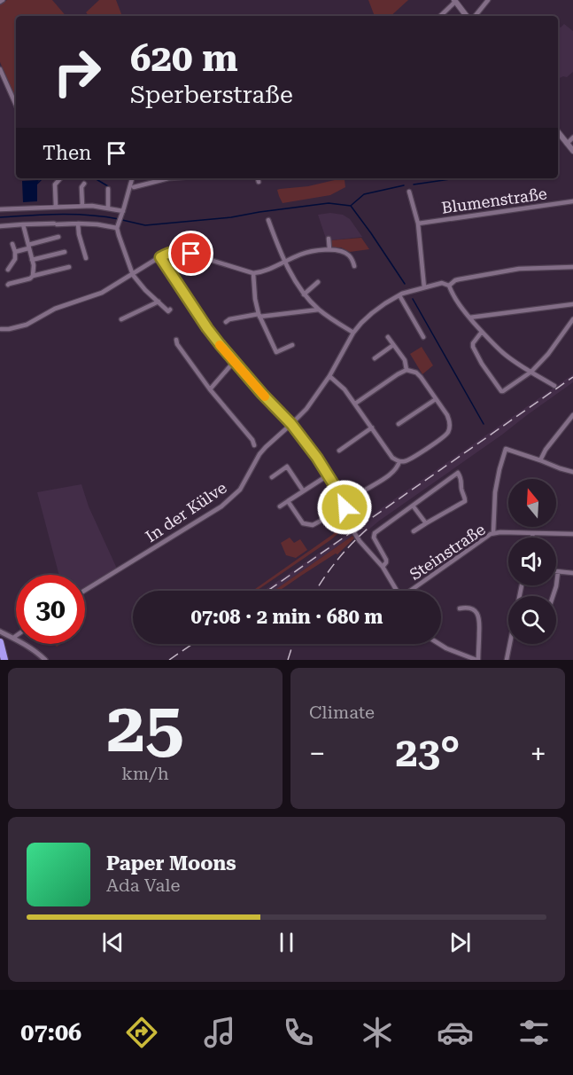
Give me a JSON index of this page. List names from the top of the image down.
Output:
{
  "streets": {
    "street": ["Blumenstraße", "In der Külve", "Steinstraße"]
  },
  "north": "top",
  "page": {
    "turn": ["620 m", "Sperberstraße"],
    "then": "Then",
    "limit": "30",
    "trip": "07:08 · 2 min · 680 m",
    "tile": [
      ["25", "km/h"],
      "Climate"
    ],
    "heat": ["−", "23°", "+"],
    "song": ["Paper Moons", "Ada Vale"],
    "tabs": "07:06"
  }
}
